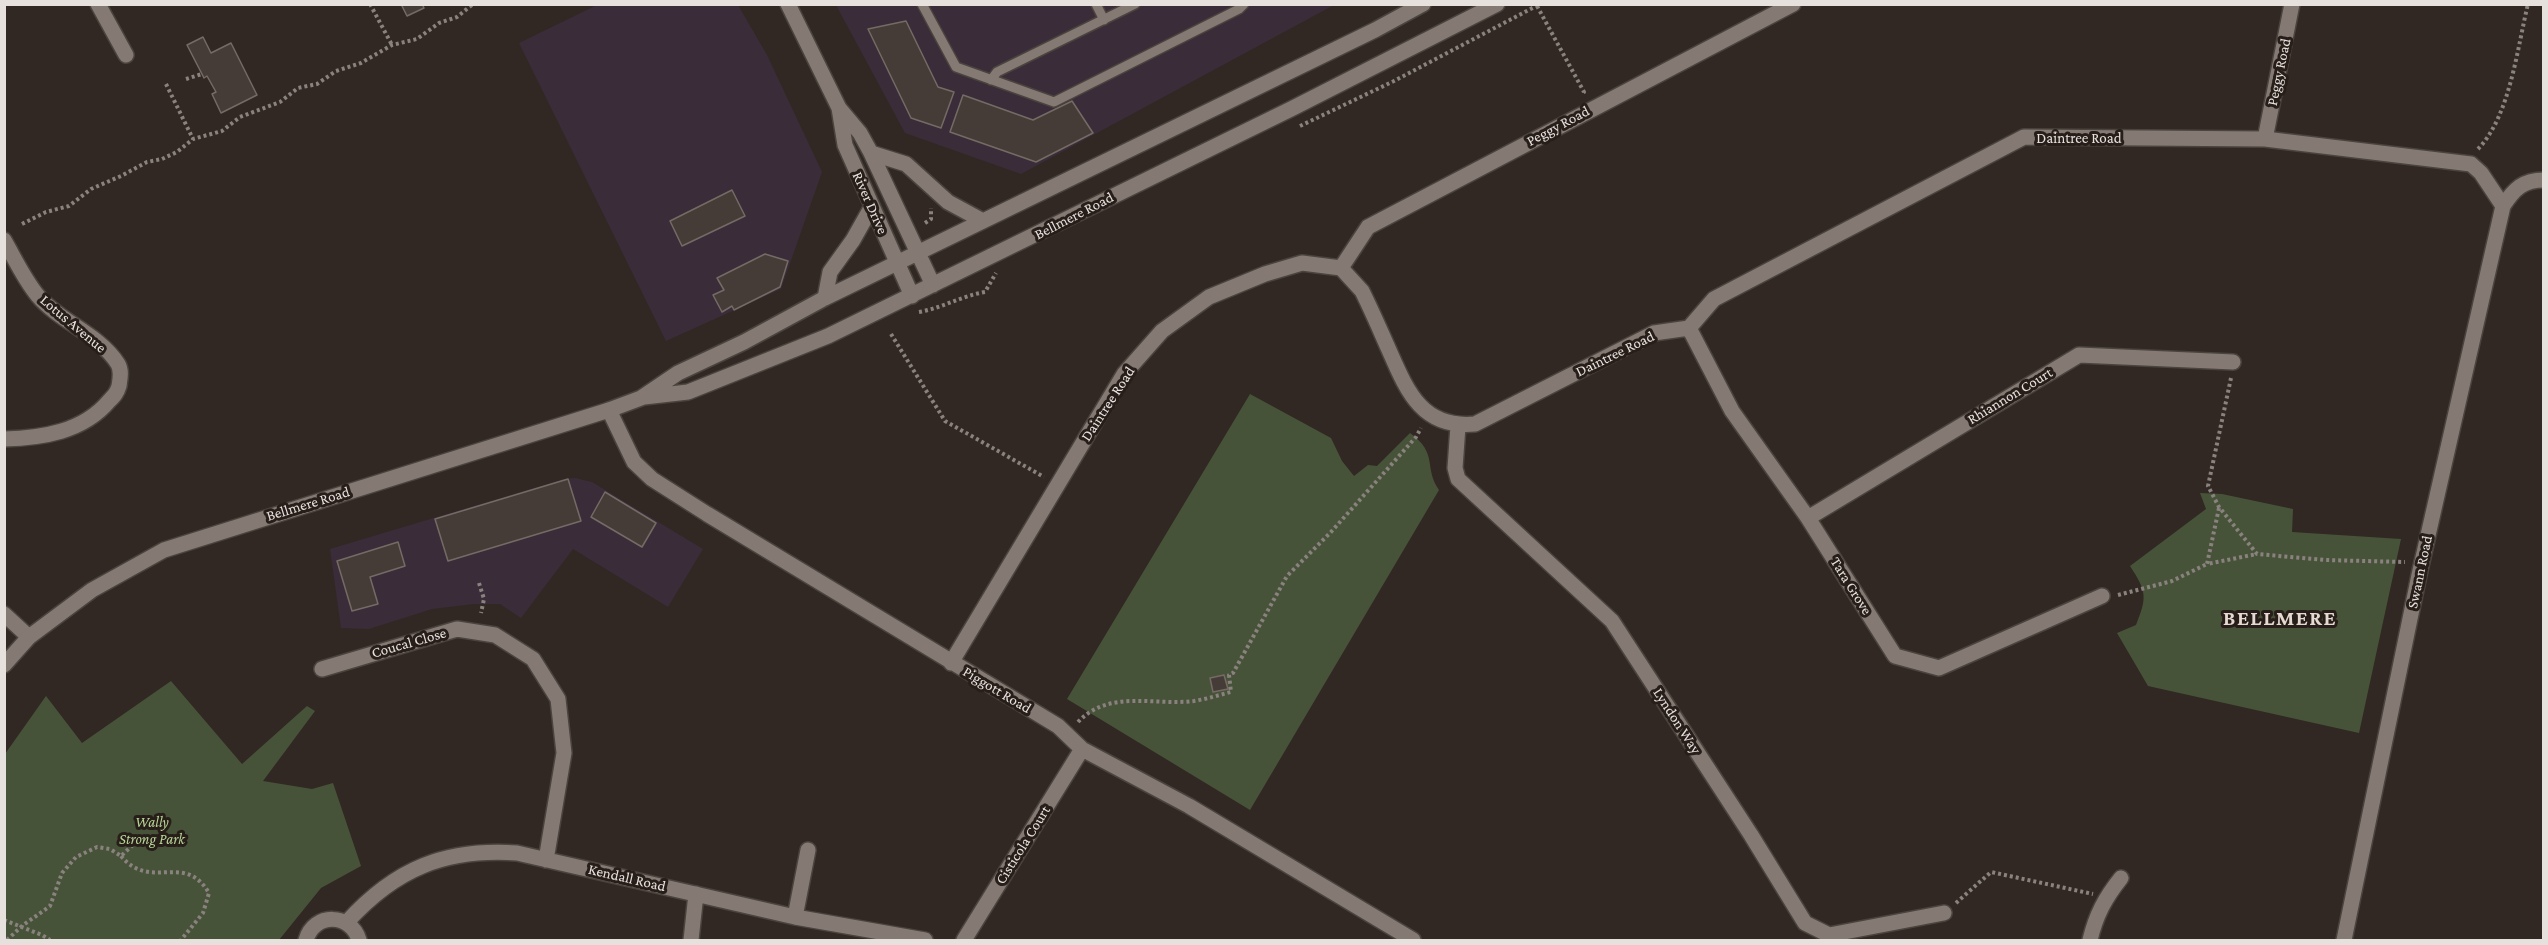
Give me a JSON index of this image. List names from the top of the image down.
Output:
{
  "streets": {
    "street": [
      "Peggy Road",
      "Daintree Road",
      "River Drive",
      "Bellmere Road",
      "Lotus Avenue",
      "Rhiannon Court",
      "Swann Road",
      "Tara Grove",
      "Coucal Close",
      "Piggott Road",
      "Lyndon Way",
      "Cisticola Court",
      "Kendall Road"
    ]
  },
  "crossings": [
    ["Peggy Road", "Daintree Road"],
    ["Daintree Road", "Swann Road"],
    ["Daintree Road", "Tara Grove"],
    ["Daintree Road", "Piggott Road"],
    ["Daintree Road", "Lyndon Way"],
    ["River Drive", "Bellmere Road"],
    ["Bellmere Road", "Piggott Road"],
    ["Rhiannon Court", "Tara Grove"],
    ["Coucal Close", "Kendall Road"],
    ["Piggott Road", "Cisticola Court"]
  ],
  "districts": ["BELLMERE"],
  "parks": ["Wally Strong Park"]
}
